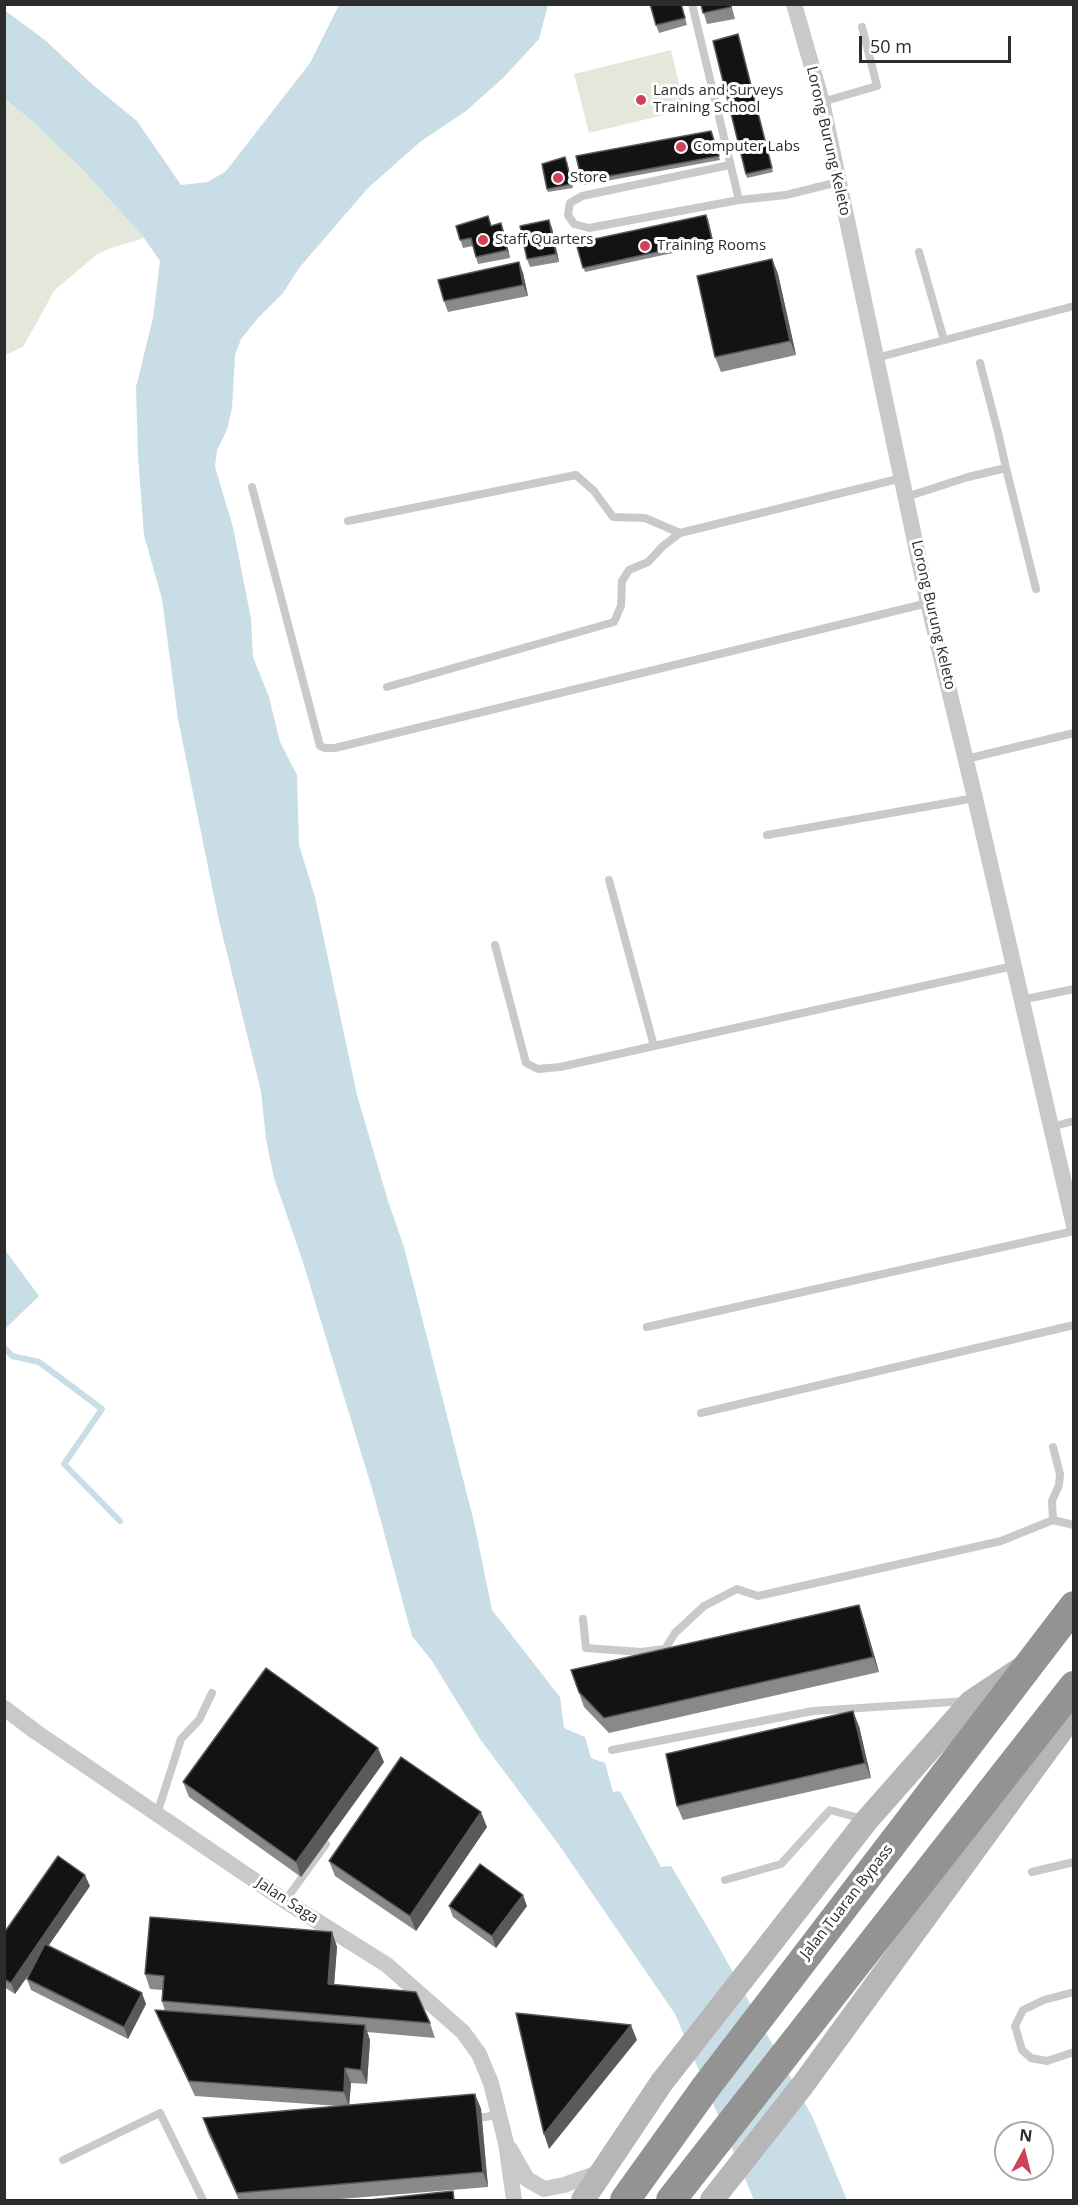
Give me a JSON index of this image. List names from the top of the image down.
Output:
{
  "streets": {
    "highway": ["Jalan Tuaran Bypass"],
    "street": ["Lorong Burung Keleto", "Jalan Saga"]
  },
  "places": [
    "Lands and Surveys Training School",
    "Computer Labs",
    "Store",
    "Staff Quarters",
    "Training Rooms"
  ],
  "scale_bar": "50 m",
  "north": "top"
}
